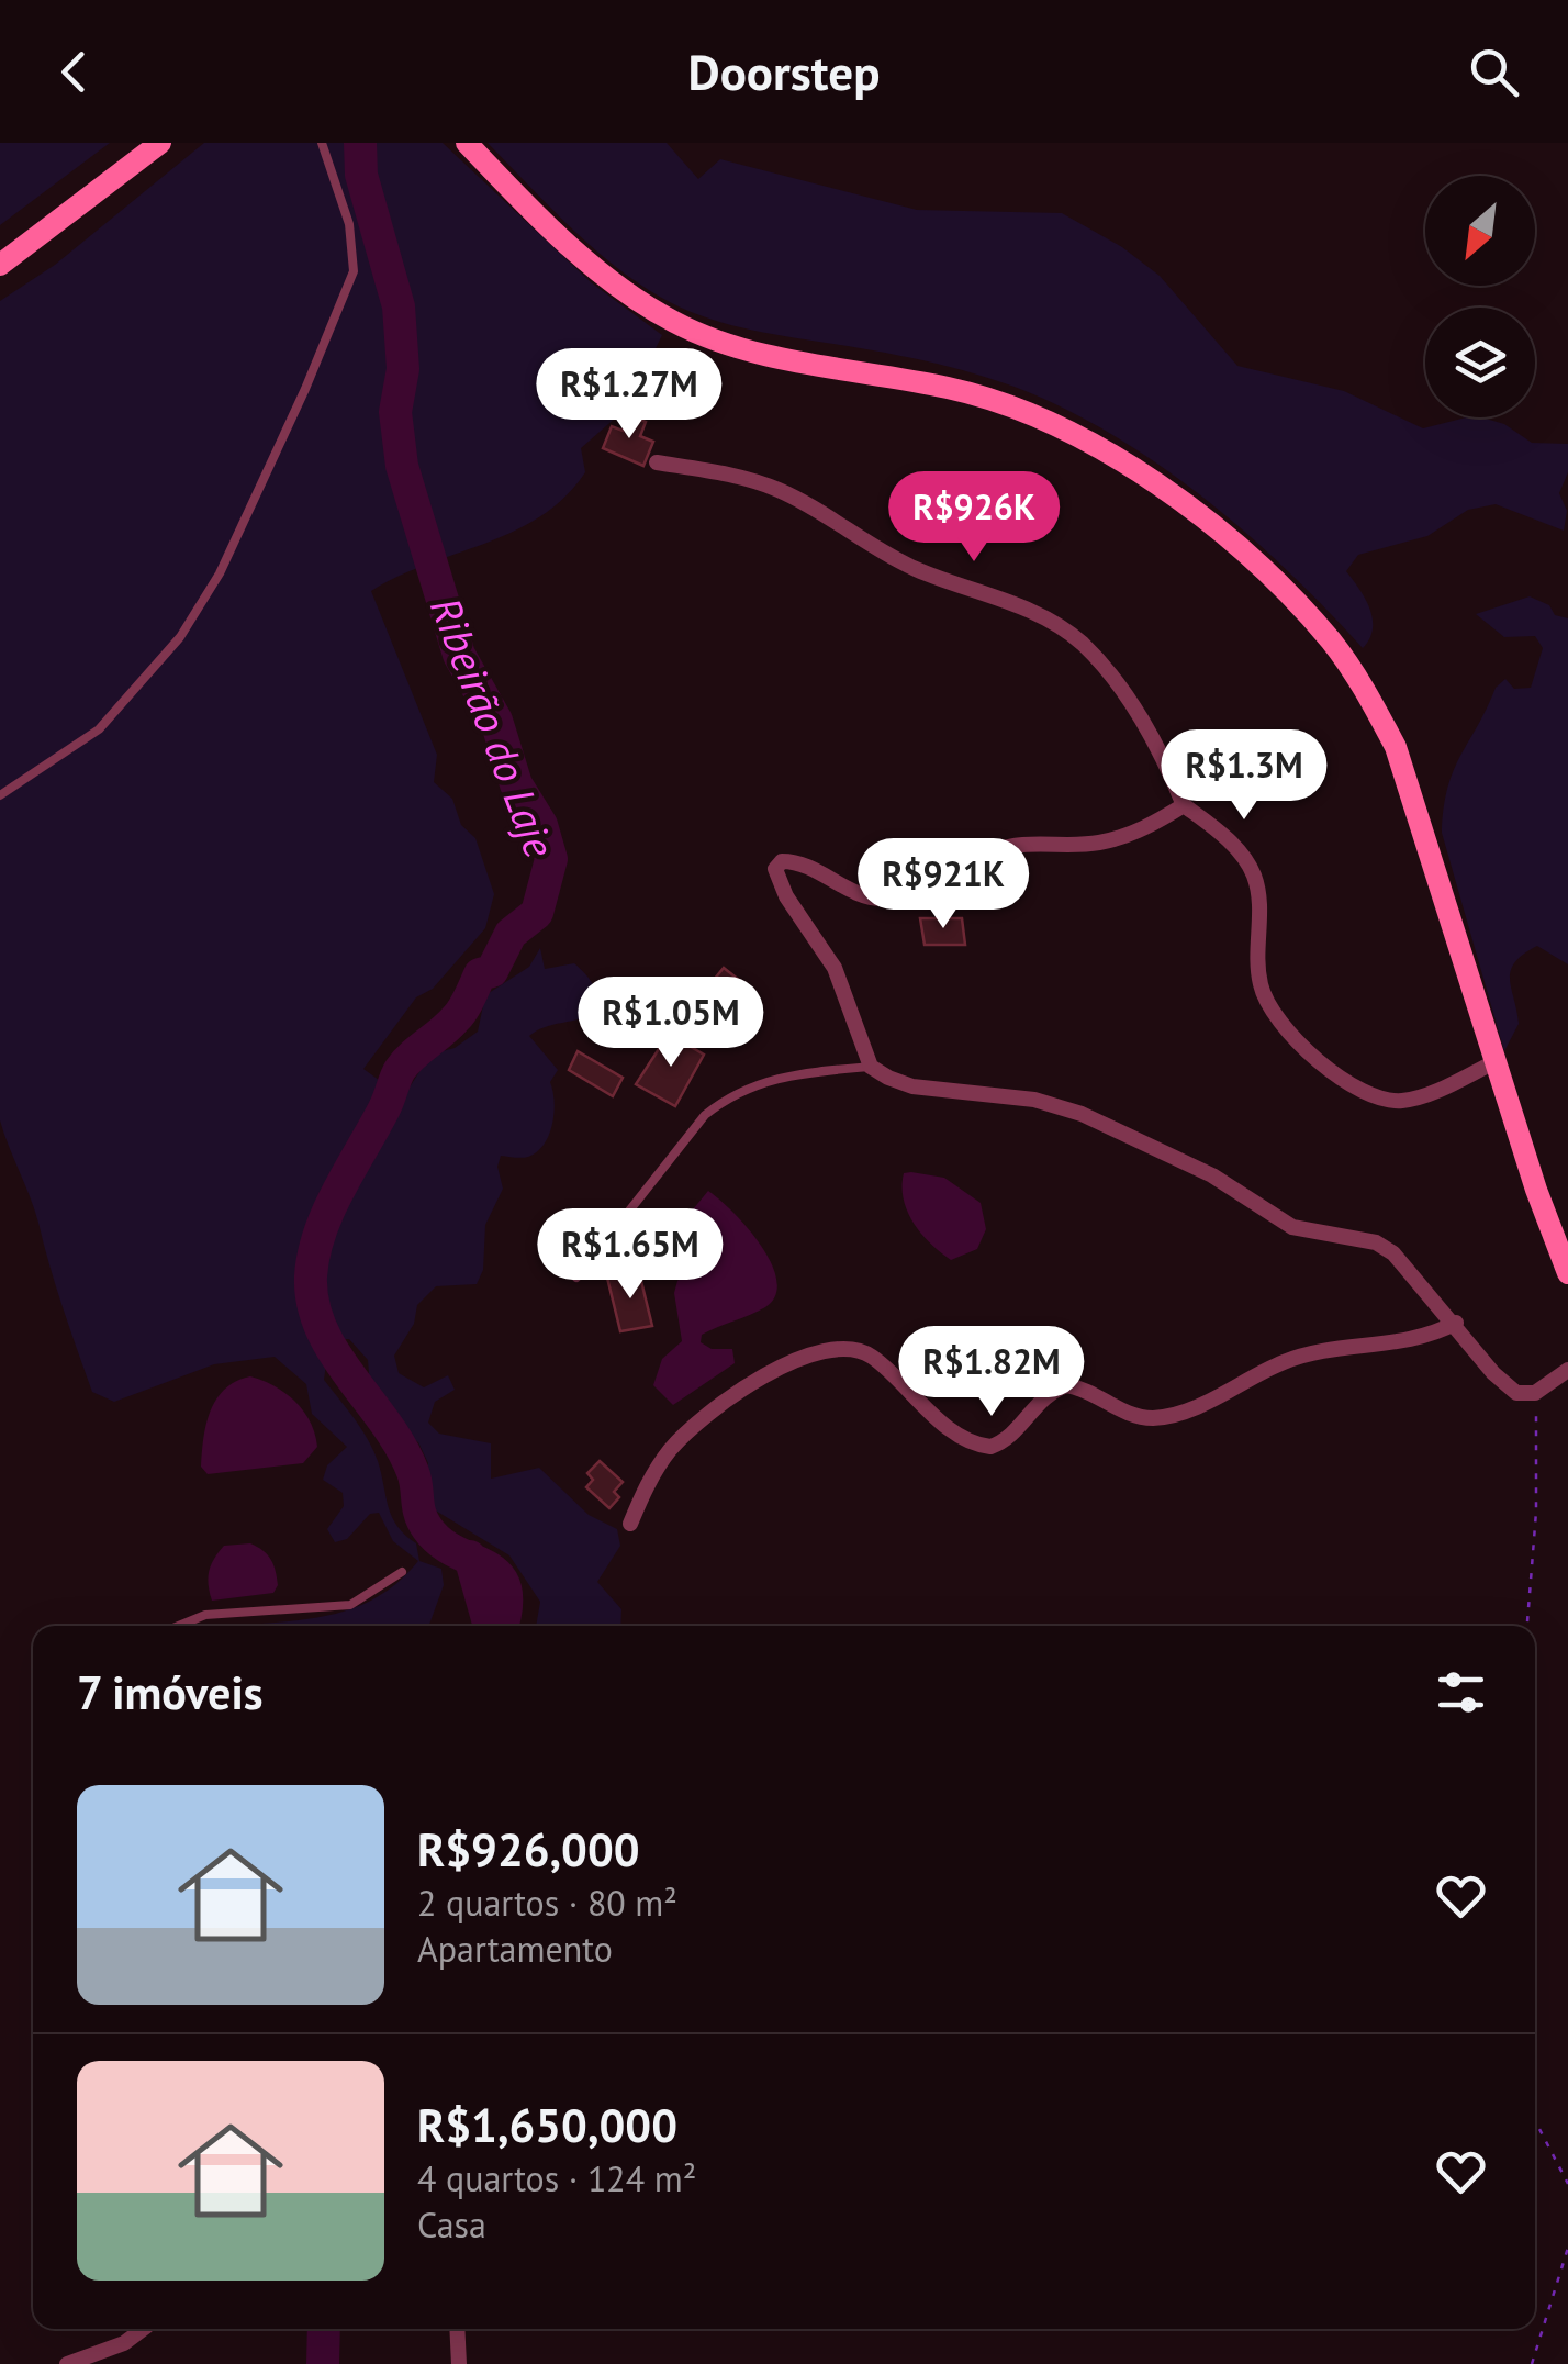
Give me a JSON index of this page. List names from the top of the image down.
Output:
{
  "water": ["Ribeirão do Laje"],
  "north": "bottom left",
  "page": {
    "header": "Doorstep",
    "price": [
      "R$1.27M",
      "R$926K",
      "R$1.3M",
      "R$921K",
      "R$1.05M",
      "R$1.65M",
      "R$1.82M"
    ],
    "heading": "7 imóveis",
    "list": [
      {
        "name": "R$926,000",
        "note": "2 quartos · 80 m² · Apartamento"
      },
      {
        "name": "R$1,650,000",
        "note": "4 quartos · 124 m² · Casa"
      }
    ]
  }
}
